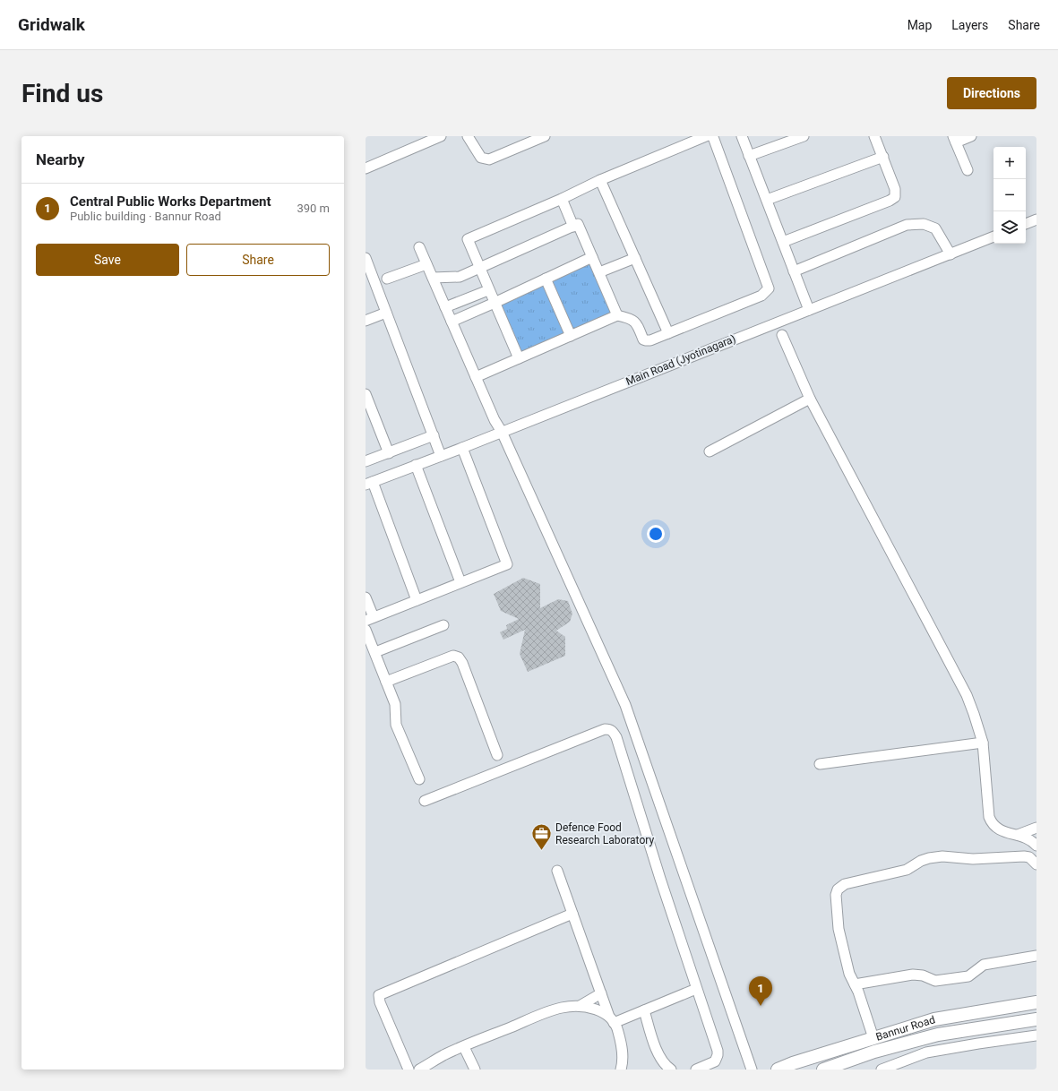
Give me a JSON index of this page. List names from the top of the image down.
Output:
{
  "streets": {
    "main road": ["Bannur Road"],
    "street": ["Main Road (Jyotinagara)"]
  },
  "places": {
    "office": ["Defence Food Research Laboratory"]
  },
  "page": {
    "header": "Gridwalk",
    "nav": ["Map", "Layers", "Share"],
    "buttons": [
      "Directions",
      ["Save", "Share"]
    ],
    "title": "Find us",
    "heading": "Nearby",
    "map_buttons": ["+", "−"],
    "list": [
      {
        "mark": "1",
        "name": "Central Public Works Department",
        "note": "Public building · Bannur Road",
        "value": "390 m"
      }
    ],
    "pins": "1"
  }
}
